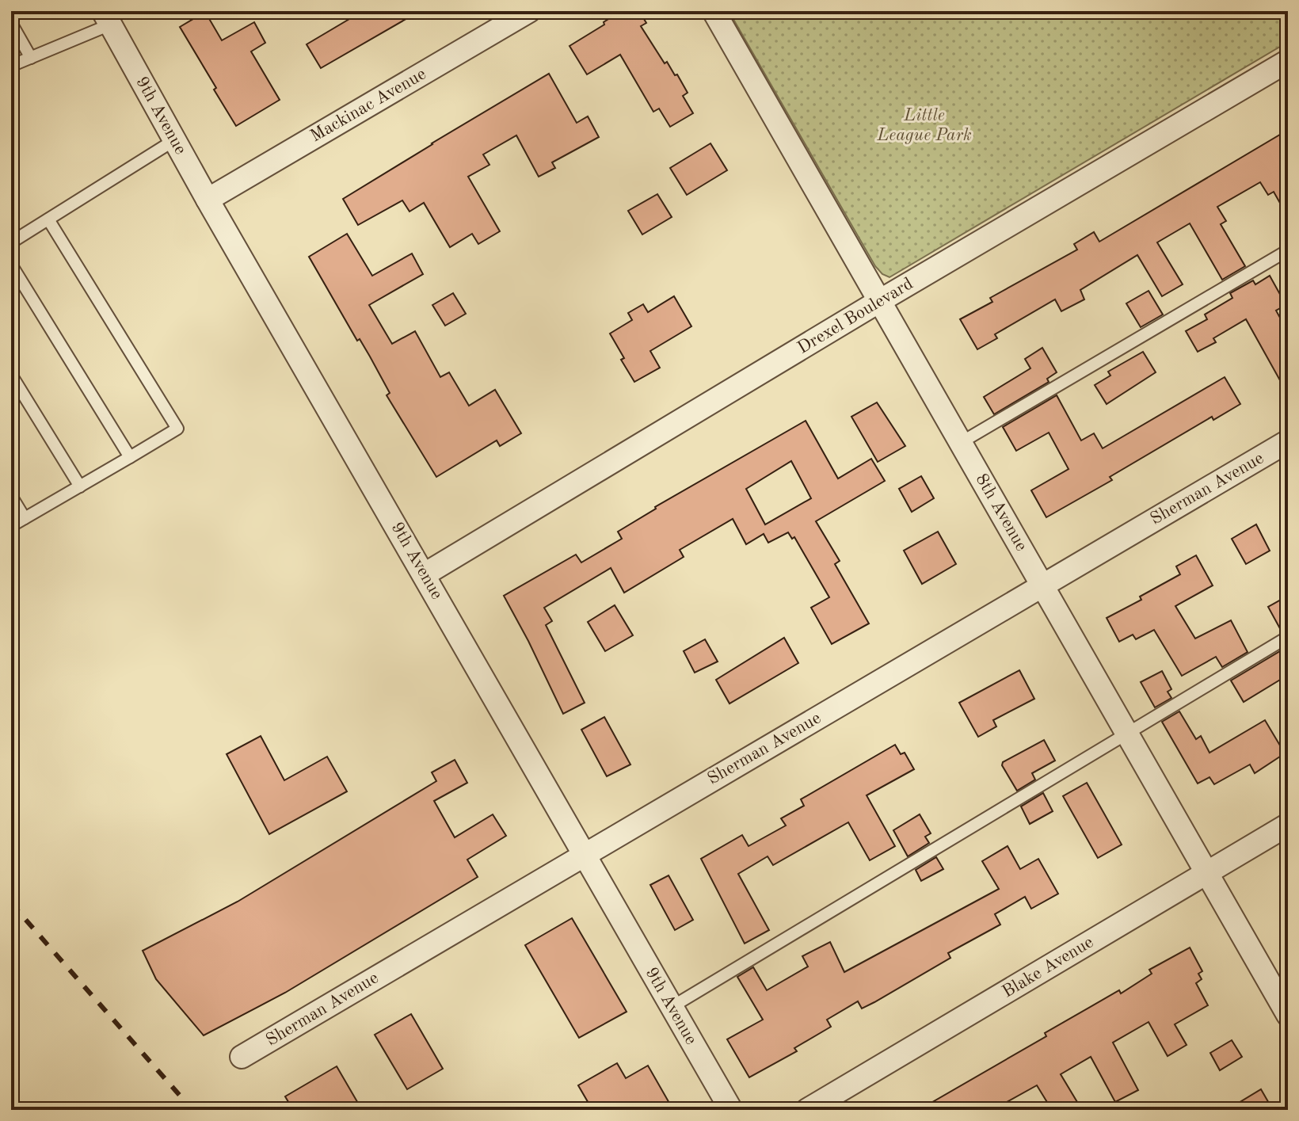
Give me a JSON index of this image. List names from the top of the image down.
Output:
{
  "streets": {
    "street": [
      "Mackinac Avenue",
      "9th Avenue",
      "Drexel Boulevard",
      "Sherman Avenue",
      "8th Avenue",
      "Blake Avenue"
    ]
  },
  "crossings": [
    ["Mackinac Avenue", "9th Avenue"],
    ["9th Avenue", "Drexel Boulevard"],
    ["9th Avenue", "Sherman Avenue"],
    ["Drexel Boulevard", "8th Avenue"],
    ["Sherman Avenue", "8th Avenue"],
    ["8th Avenue", "Blake Avenue"]
  ],
  "parks": ["Little League Park"]
}
